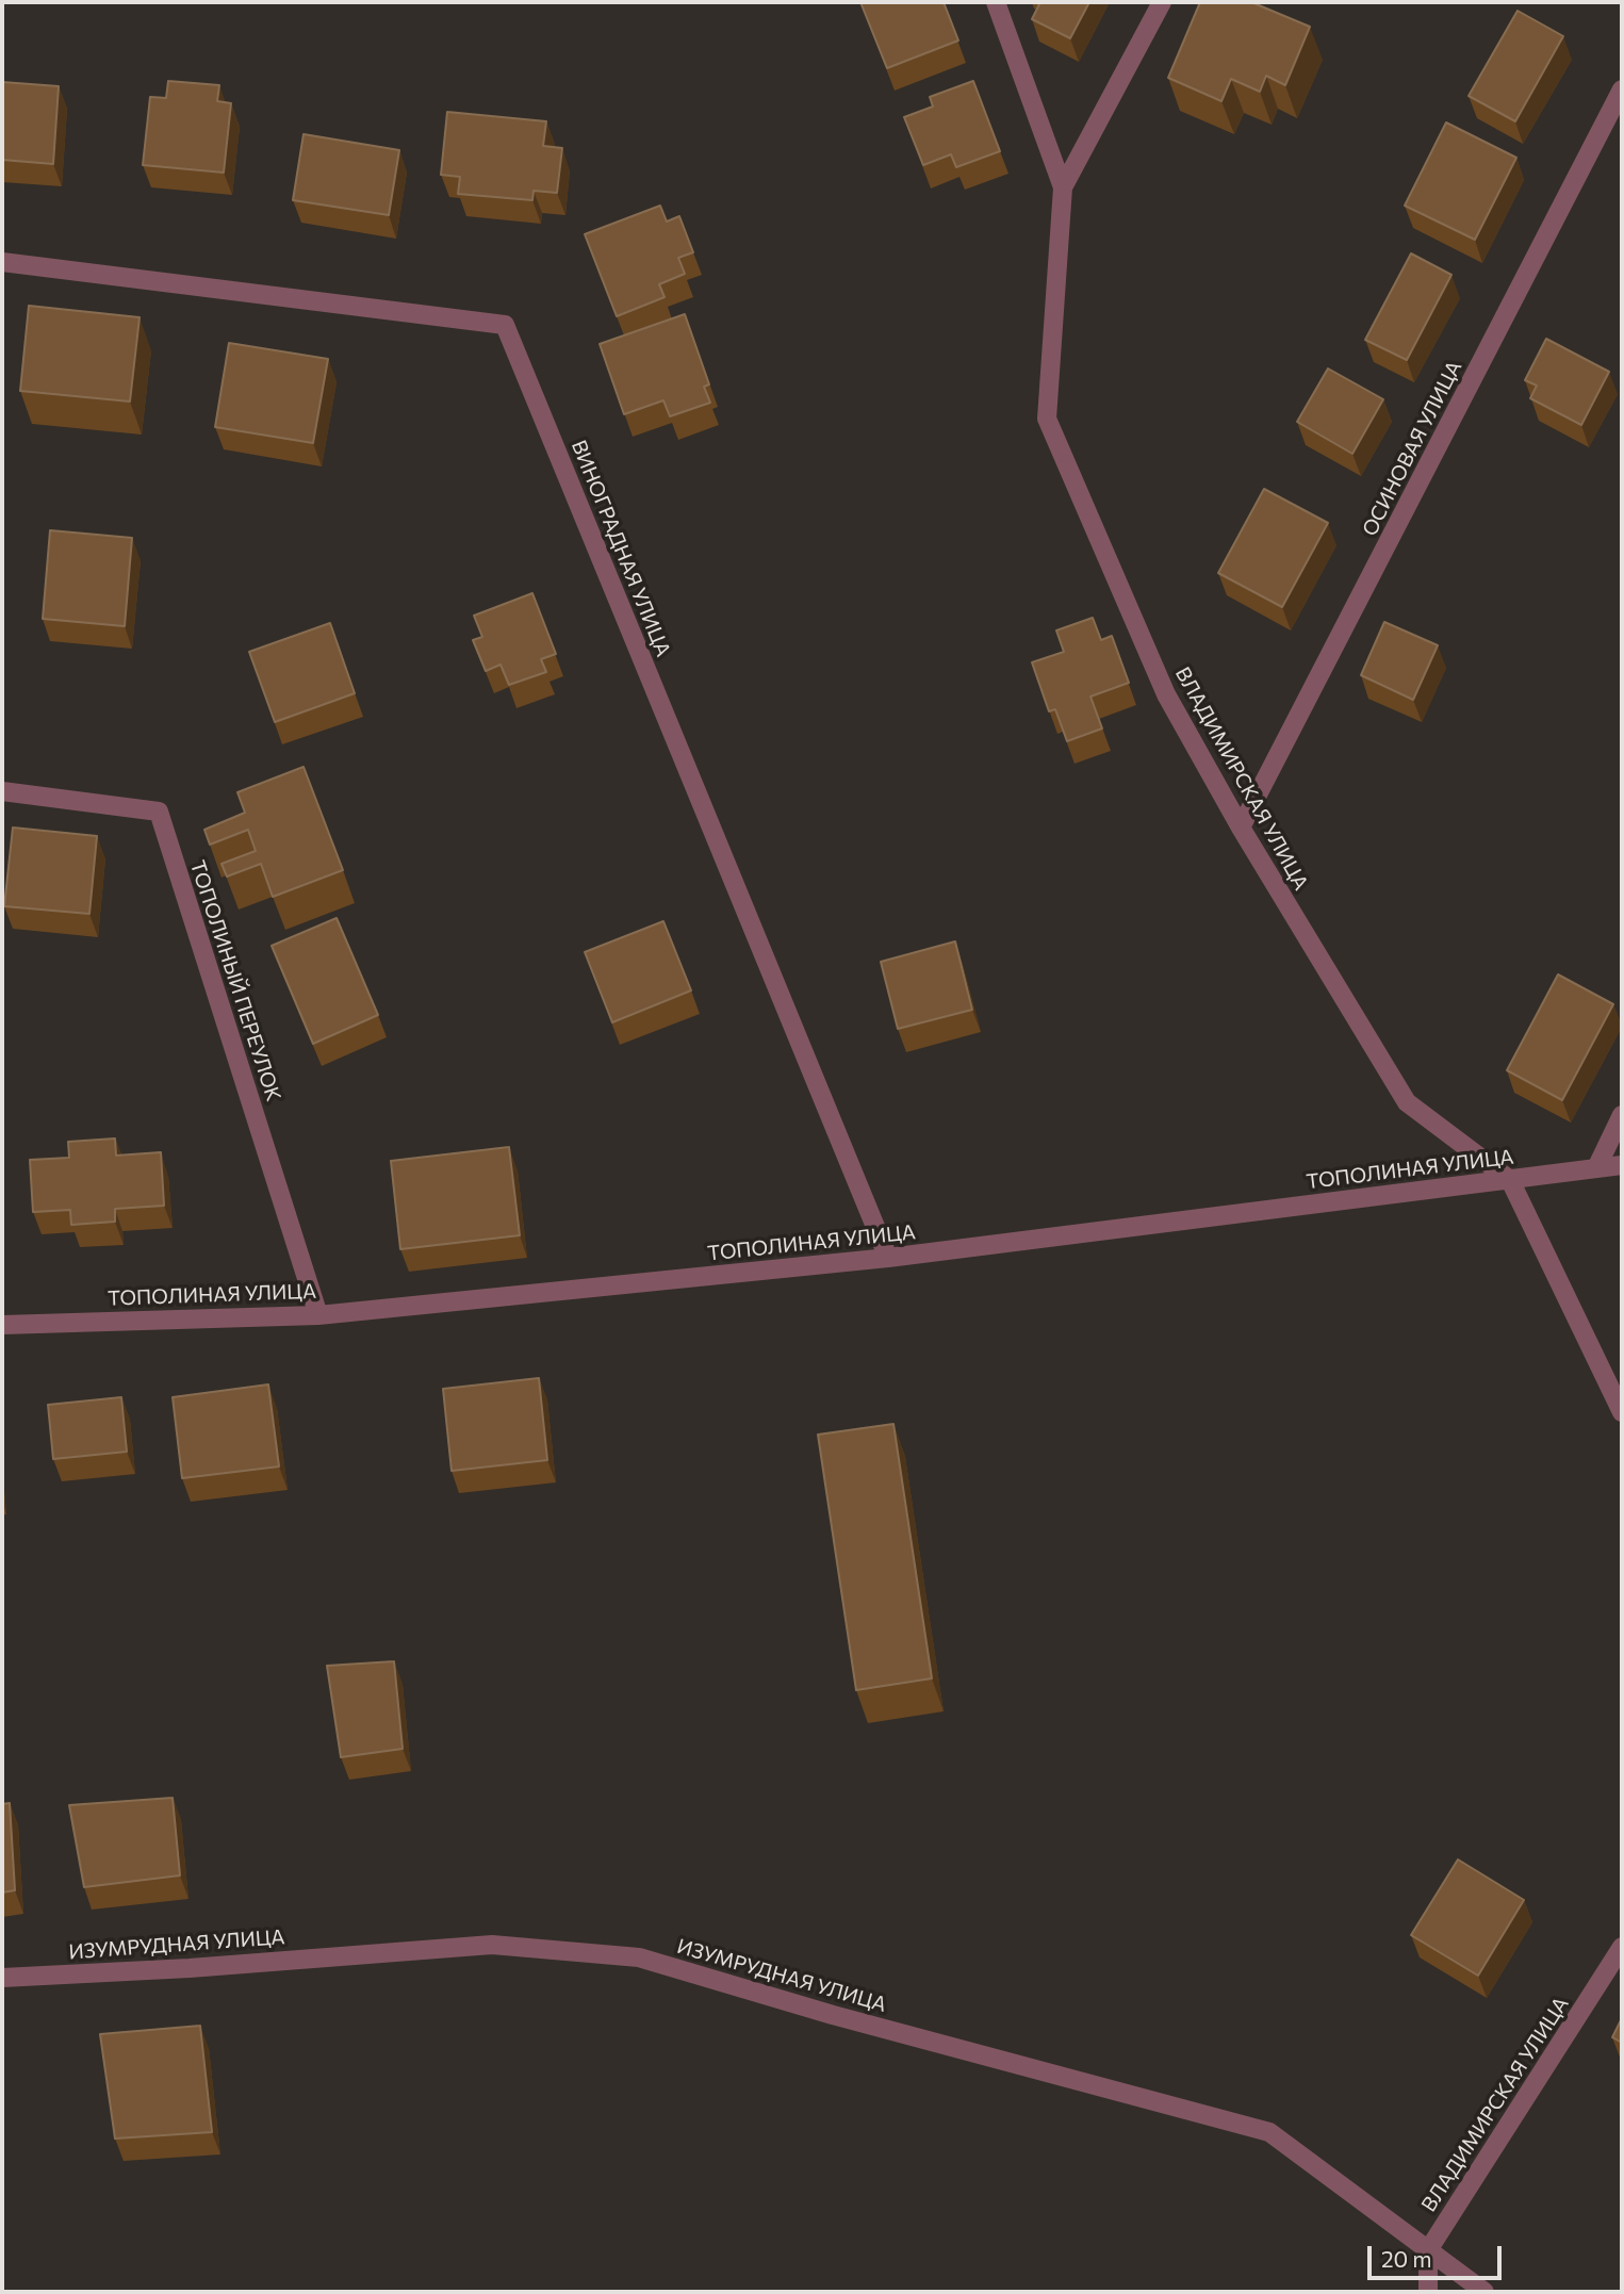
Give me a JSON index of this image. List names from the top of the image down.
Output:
{
  "streets": {
    "street": [
      "ОСИНОВАЯ УЛИЦА",
      "ВИНОГРАДНАЯ УЛИЦА",
      "ВЛАДИМИРСКАЯ УЛИЦА",
      "ТОПОЛИНЫЙ ПЕРЕУЛОК",
      "ТОПОЛИНАЯ УЛИЦА",
      "ИЗУМРУДНАЯ УЛИЦА"
    ]
  },
  "crossings": [
    ["ОСИНОВАЯ УЛИЦА", "ВЛАДИМИРСКАЯ УЛИЦА"],
    ["ВИНОГРАДНАЯ УЛИЦА", "ТОПОЛИНАЯ УЛИЦА"],
    ["ВЛАДИМИРСКАЯ УЛИЦА", "ТОПОЛИНАЯ УЛИЦА"],
    ["ВЛАДИМИРСКАЯ УЛИЦА", "ИЗУМРУДНАЯ УЛИЦА"],
    ["ТОПОЛИНЫЙ ПЕРЕУЛОК", "ТОПОЛИНАЯ УЛИЦА"]
  ],
  "scale_bar": "20 m"
}
